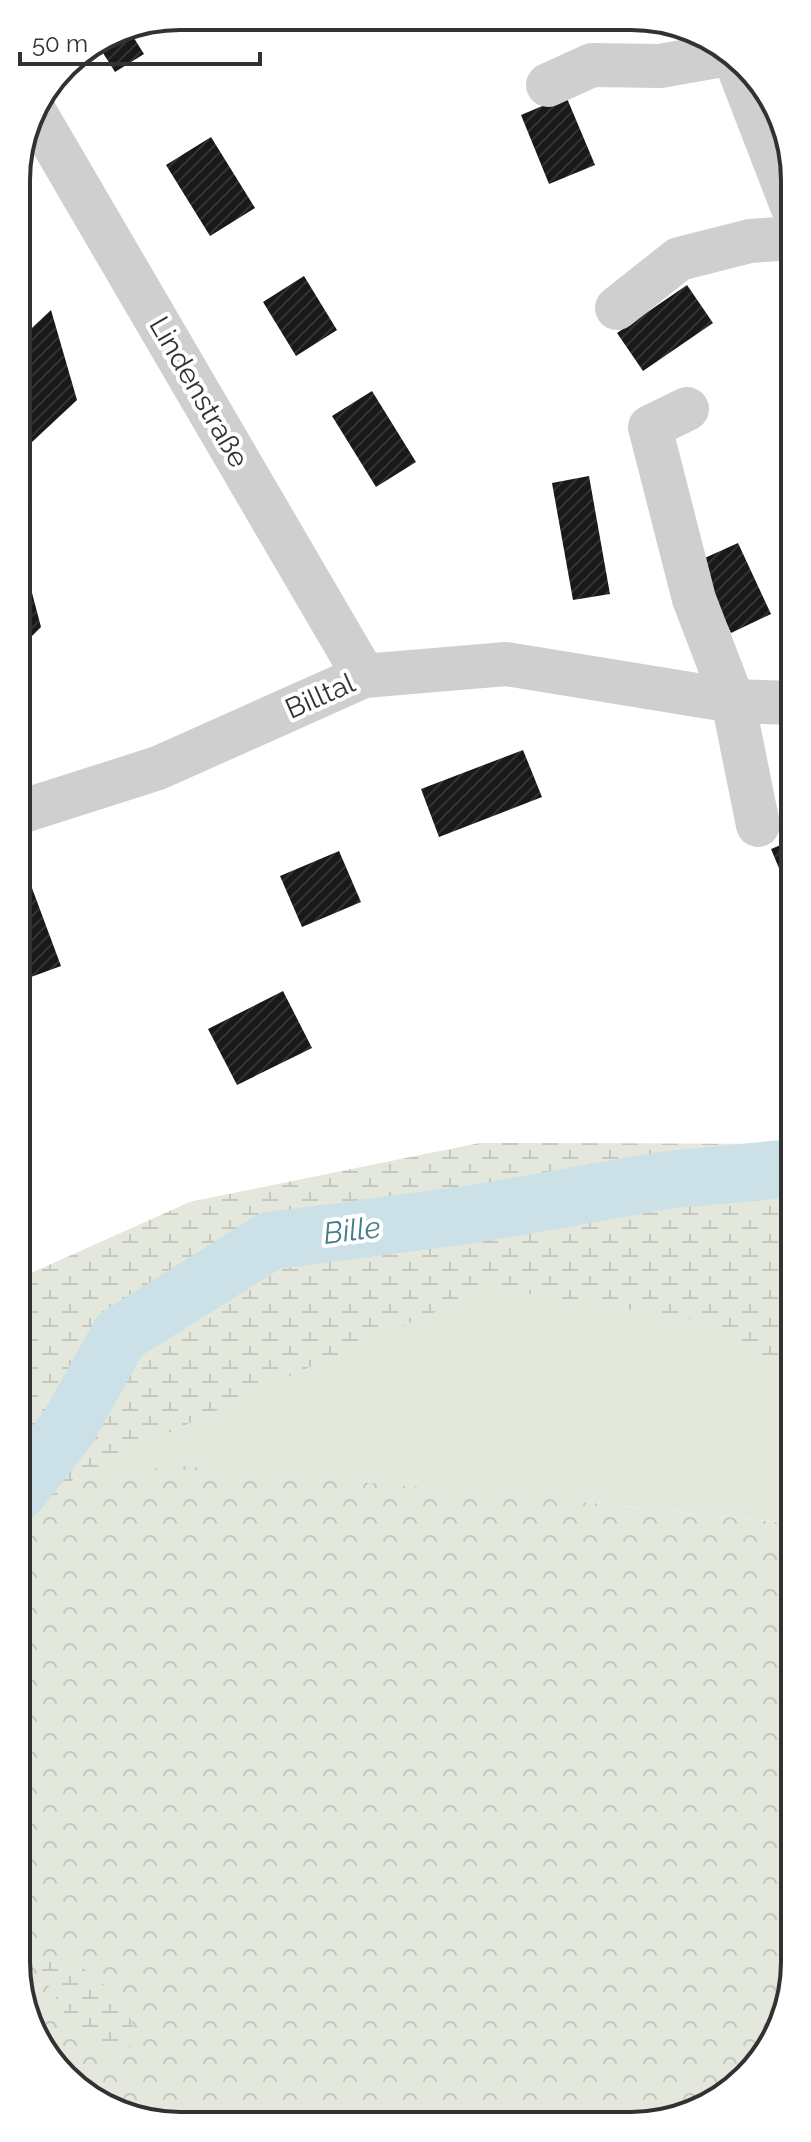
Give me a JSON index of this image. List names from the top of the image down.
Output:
{
  "streets": {
    "street": ["Lindenstraße", "Billtal"]
  },
  "crossings": [
    ["Lindenstraße", "Billtal"]
  ],
  "water": ["Bille"],
  "scale_bar": "50 m"
}
